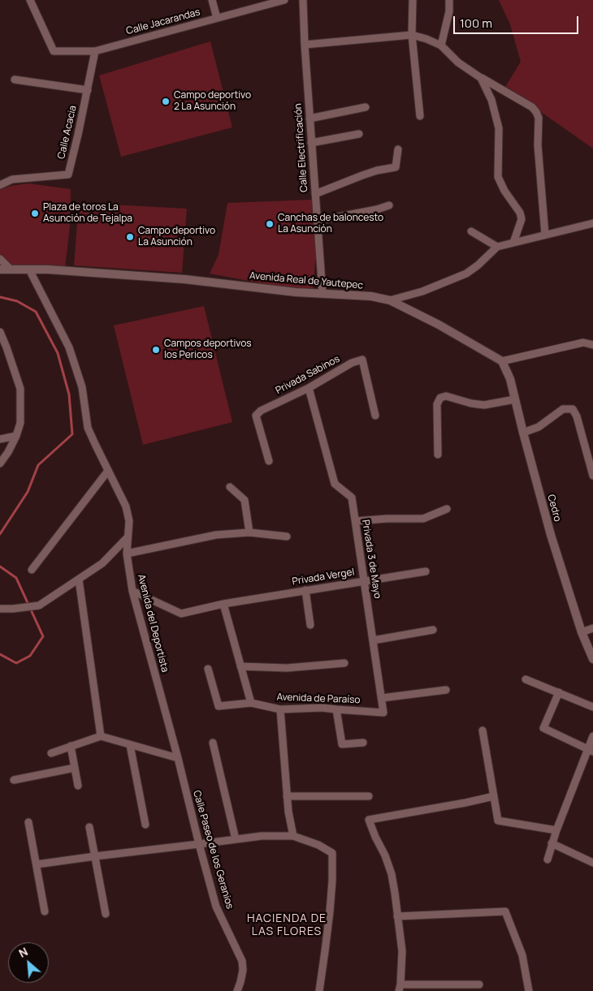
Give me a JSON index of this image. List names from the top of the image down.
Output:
{
  "streets": {
    "street": [
      "Calle Jacarandas",
      "Calle Acacia",
      "Calle Electrificación",
      "Avenida Real de Yautepec",
      "Privada Sabinos",
      "Cedro",
      "Privada 3 de Mayo",
      "Privada Vergel",
      "Avenida del Deportista",
      "Avenida de Paraíso",
      "Calle Paseo de los Geranios"
    ]
  },
  "crossings": [
    ["Calle Jacarandas", "Calle Acacia"],
    ["Calle Electrificación", "Avenida Real de Yautepec"],
    ["Avenida Real de Yautepec", "Cedro"],
    ["Avenida Real de Yautepec", "Avenida del Deportista"],
    ["Privada Sabinos", "Privada 3 de Mayo"],
    ["Privada 3 de Mayo", "Privada Vergel"],
    ["Privada 3 de Mayo", "Avenida de Paraíso"],
    ["Privada Vergel", "Avenida del Deportista"],
    ["Avenida del Deportista", "Calle Paseo de los Geranios"]
  ],
  "districts": ["HACIENDA DE LAS FLORES"],
  "places": [
    "Campo deportivo 2 La Asunción",
    "Plaza de toros La Asunción de Tejalpa",
    "Canchas de baloncesto La Asunción",
    "Campo deportivo La Asunción",
    "Campos deportivos los Pericos"
  ],
  "scale_bar": "100 m",
  "north": "top left"
}
